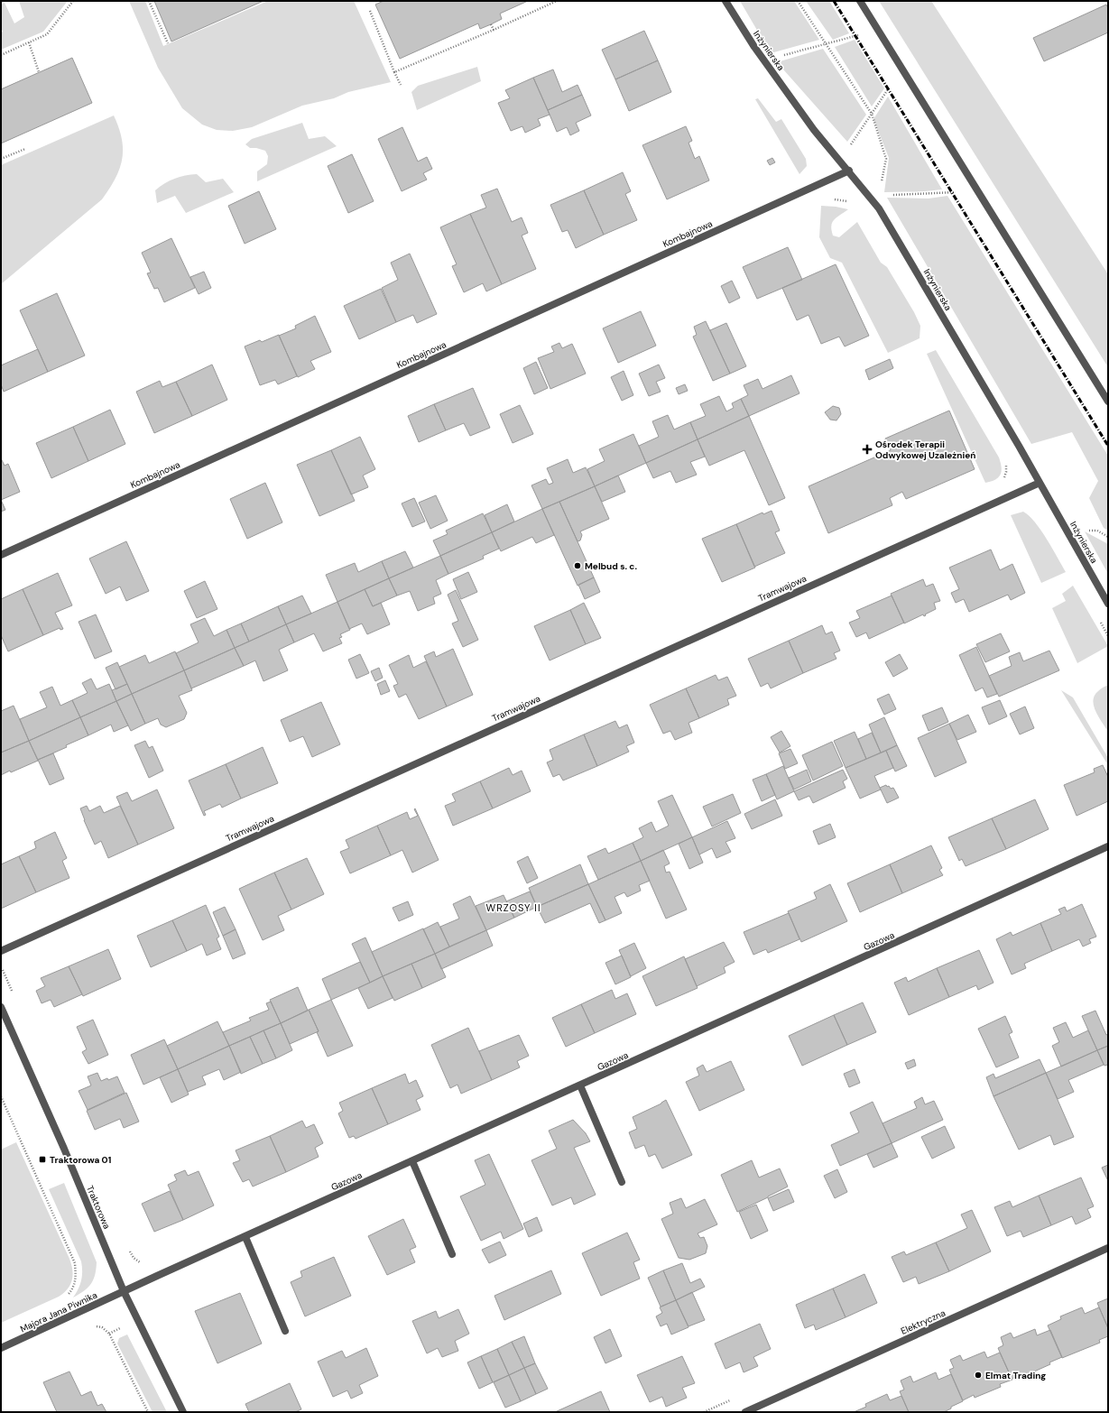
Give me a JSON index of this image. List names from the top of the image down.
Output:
{
  "streets": {
    "street": [
      "Inżynierska",
      "Kombajnowa",
      "Tramwajowa",
      "Gazowa",
      "Traktorowa",
      "Majora Jana Piwnika",
      "Elektryczna"
    ]
  },
  "crossings": [
    ["Inżynierska", "Kombajnowa"],
    ["Inżynierska", "Tramwajowa"],
    ["Gazowa", "Traktorowa"],
    ["Gazowa", "Majora Jana Piwnika"],
    ["Traktorowa", "Majora Jana Piwnika"]
  ],
  "districts": ["WRZOSY II"],
  "places": {
    "health": ["Ośrodek Terapii Odwykowej Uzależnień"],
    "other": ["Melbud s. c.", "Elmat Trading"],
    "transit": ["Traktorowa 01"]
  }
}
